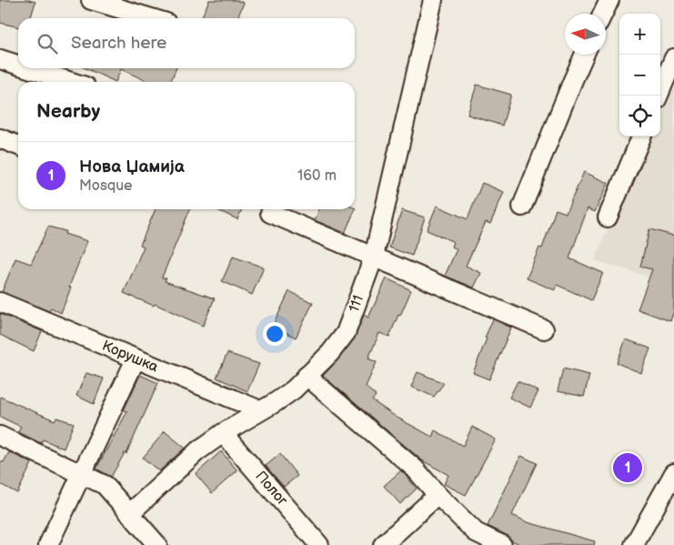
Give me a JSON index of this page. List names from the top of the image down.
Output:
{
  "streets": {
    "street": ["111", "Корушка", "Полог"]
  },
  "crossings": [
    ["111", "Корушка"],
    ["111", "Полог"]
  ],
  "north": "left",
  "page": {
    "map_buttons": ["+", "−"],
    "search": "Search here",
    "heading": "Nearby",
    "list": [
      {
        "mark": "1",
        "name": "Нова Џамија",
        "note": "Mosque",
        "value": "160 m"
      }
    ],
    "pins": "1"
  }
}
